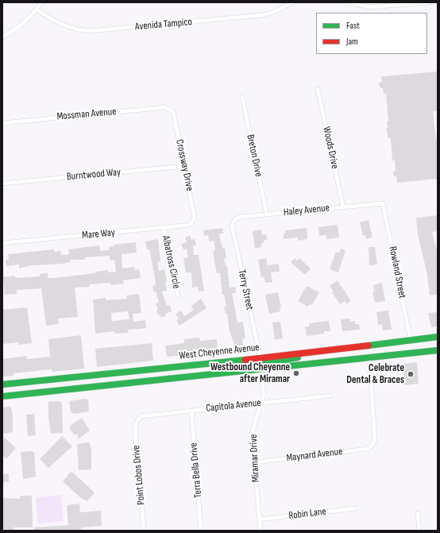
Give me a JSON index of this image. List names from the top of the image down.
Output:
{
  "streets": {
    "main road": ["West Cheyenne Avenue"],
    "street": [
      "Avenida Tampico",
      "Mossman Avenue",
      "Woods Drive",
      "Breton Drive",
      "Crossway Drive",
      "Burntwood Way",
      "Haley Avenue",
      "Mare Way",
      "Albatross Circle",
      "Rowland Street",
      "Terry Street",
      "Capitola Avenue",
      "Maynard Avenue",
      "Miramar Drive",
      "Terra Bella Drive",
      "Point Lobos Drive",
      "Robin Lane"
    ]
  },
  "crossings": [
    ["Mossman Avenue", "Crossway Drive"],
    ["Woods Drive", "Haley Avenue"],
    ["Breton Drive", "Haley Avenue"],
    ["Crossway Drive", "Burntwood Way"],
    ["Crossway Drive", "Mare Way"],
    ["Haley Avenue", "Rowland Street"],
    ["Haley Avenue", "Terry Street"],
    ["Mare Way", "Albatross Circle"],
    ["Rowland Street", "West Cheyenne Avenue"],
    ["Terry Street", "West Cheyenne Avenue"],
    ["West Cheyenne Avenue", "Maynard Avenue"],
    ["West Cheyenne Avenue", "Miramar Drive"],
    ["Capitola Avenue", "Miramar Drive"],
    ["Capitola Avenue", "Terra Bella Drive"],
    ["Capitola Avenue", "Point Lobos Drive"],
    ["Maynard Avenue", "Miramar Drive"],
    ["Miramar Drive", "Robin Lane"]
  ],
  "places": ["Westbound Cheyenne after Miramar", "Celebrate Dental & Braces"],
  "legend": ["Fast", "Jam"]
}
